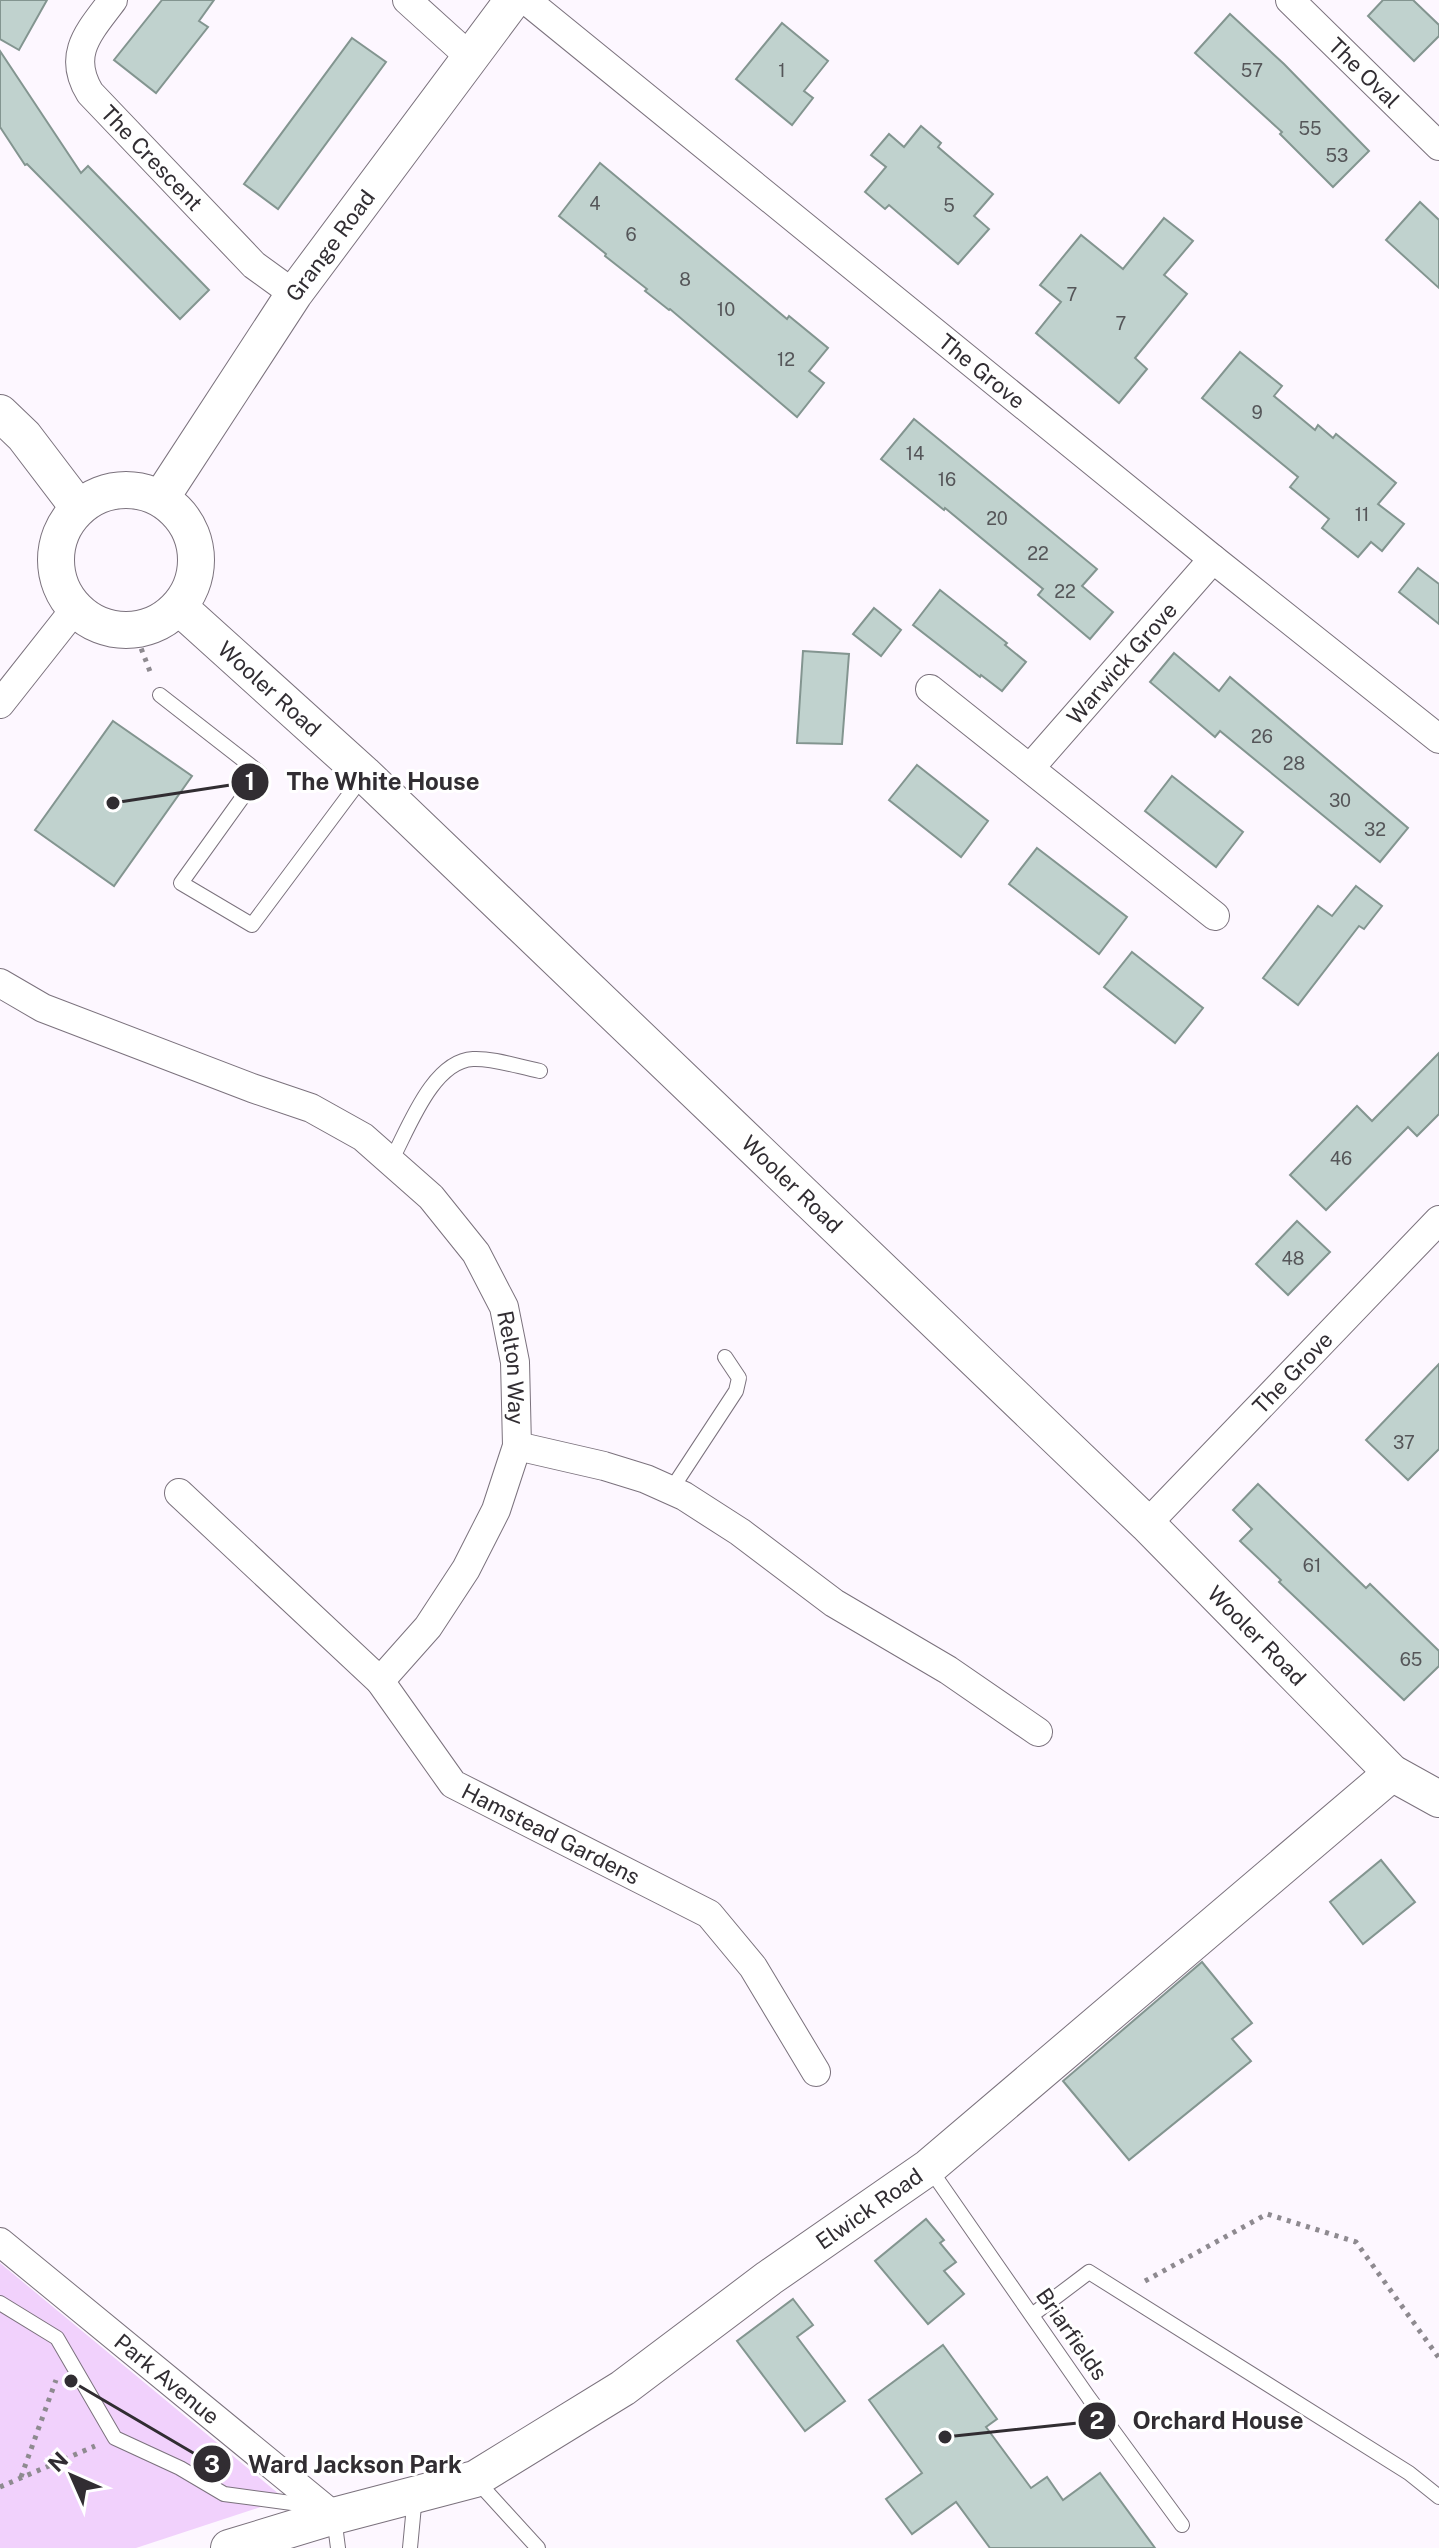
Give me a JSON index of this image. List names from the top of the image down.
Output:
{
  "streets": {
    "street": [
      "The Oval",
      "The Crescent",
      "Grange Road",
      "The Grove",
      "Warwick Grove",
      "Wooler Road",
      "Relton Way",
      "Hamstead Gardens",
      "Elwick Road",
      "Park Avenue"
    ],
    "lane": ["Briarfields"]
  },
  "crossings": [
    ["The Crescent", "Grange Road"],
    ["Grange Road", "Wooler Road"],
    ["The Grove", "Warwick Grove"],
    ["The Grove", "Wooler Road"],
    ["Wooler Road", "Elwick Road"],
    ["Elwick Road", "Briarfields"],
    ["Elwick Road", "Park Avenue"]
  ],
  "places": ["The White House", "Ward Jackson Park", "Orchard House"],
  "house_numbers": [
    "1",
    "57",
    "55",
    "53",
    "4",
    "5",
    "6",
    "8",
    "7",
    "10",
    "7",
    "12",
    "9",
    "14",
    "16",
    "11",
    "20",
    "22",
    "22",
    "26",
    "28",
    "30",
    "32",
    "46",
    "48",
    "37",
    "61",
    "65"
  ],
  "north": "top left"
}
